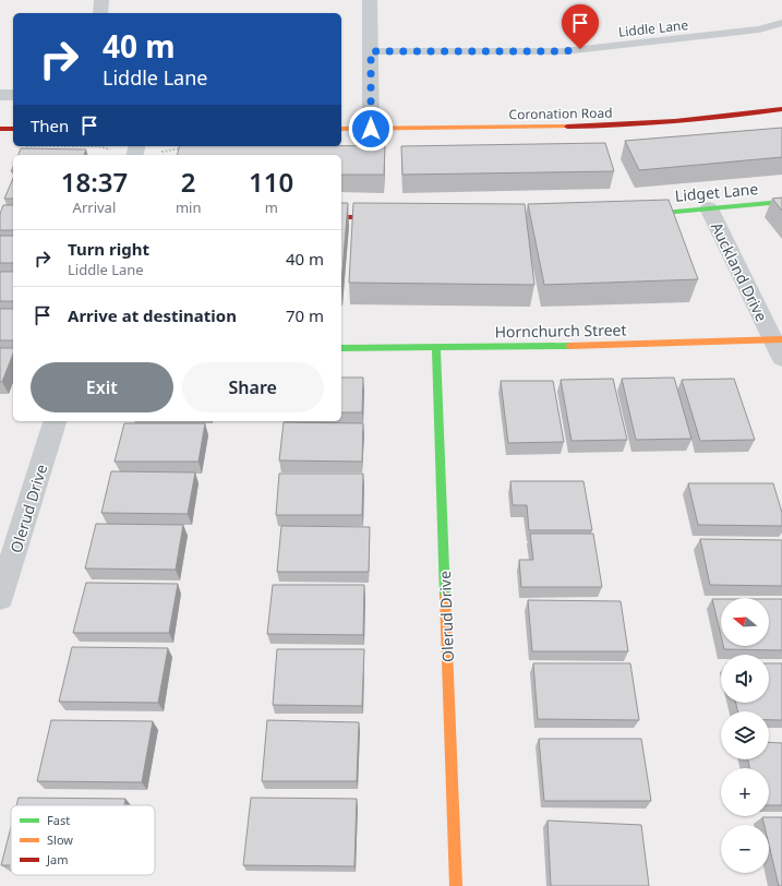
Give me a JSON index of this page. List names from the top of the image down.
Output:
{
  "streets": {
    "street": [
      "Coronation Road",
      "Lidget Lane",
      "Auckland Drive",
      "Hornchurch Street",
      "Olerud Drive"
    ],
    "lane": ["Liddle Lane"]
  },
  "crossings": [
    ["Lidget Lane", "Auckland Drive"],
    ["Auckland Drive", "Hornchurch Street"],
    ["Hornchurch Street", "Olerud Drive"]
  ],
  "legend": ["Fast", "Slow", "Jam"],
  "north": "left",
  "page": {
    "turn": ["40 m", "Liddle Lane"],
    "then": "Then",
    "eta": [
      "18:37",
      "Arrival",
      "2",
      "min",
      "110",
      "m"
    ],
    "list": [
      {
        "name": "Turn right",
        "note": "Liddle Lane",
        "value": "40 m"
      },
      {
        "name": "Arrive at destination",
        "value": "70 m"
      }
    ],
    "buttons": ["Exit", "Share"],
    "map_buttons": ["+", "−"]
  }
}
